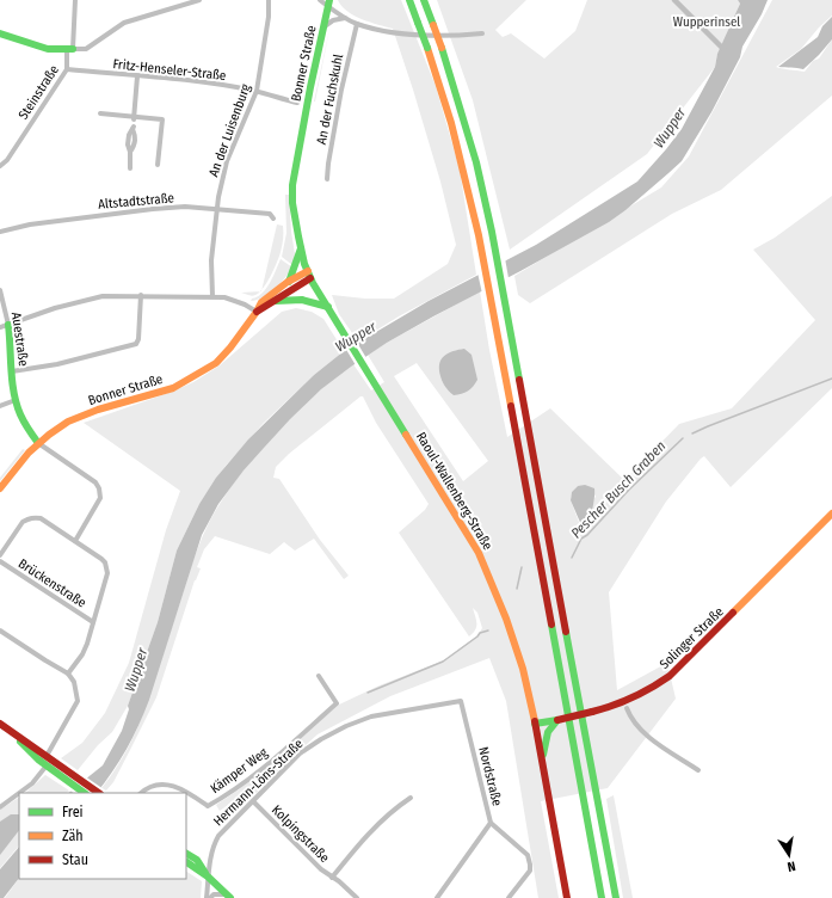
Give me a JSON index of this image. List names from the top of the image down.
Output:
{
  "streets": {
    "main road": [
      "Bonner Straße",
      "Auestraße",
      "Raoul-Wallenberg-Straße",
      "Solinger Straße"
    ],
    "street": [
      "Fritz-Henseler-Straße",
      "Steinstraße",
      "An der Fuchskuhl",
      "An der Luisenburg",
      "Altstadtstraße",
      "Brückenstraße",
      "Kämper Weg",
      "Nordstraße",
      "Hermann-Löns-Straße",
      "Kolpingstraße"
    ]
  },
  "crossings": [
    ["Bonner Straße", "Auestraße"],
    ["Bonner Straße", "Raoul-Wallenberg-Straße"],
    ["Fritz-Henseler-Straße", "Steinstraße"],
    ["Fritz-Henseler-Straße", "An der Luisenburg"],
    ["An der Luisenburg", "Altstadtstraße"],
    ["Raoul-Wallenberg-Straße", "Solinger Straße"],
    ["Nordstraße", "Hermann-Löns-Straße"],
    ["Hermann-Löns-Straße", "Kolpingstraße"]
  ],
  "water": ["Wupper", "Pescher Busch Graben"],
  "parks": ["Wupperinsel"],
  "legend": ["Frei", "Zäh", "Stau"],
  "north": "bottom"
}
